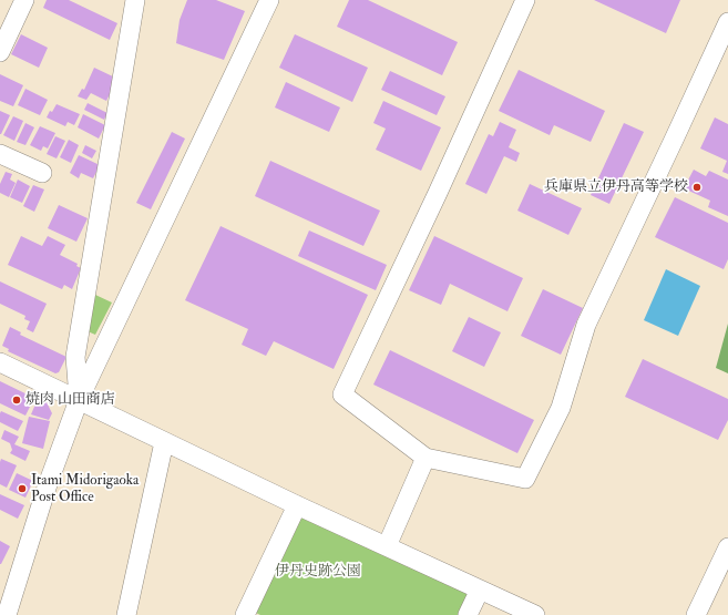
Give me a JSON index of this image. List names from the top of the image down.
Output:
{
  "parks": ["伊丹史跡公園"],
  "places": ["兵庫県立伊丹高等学校", "焼肉 山田商店", "Itami Midorigaoka Post Office"]
}
